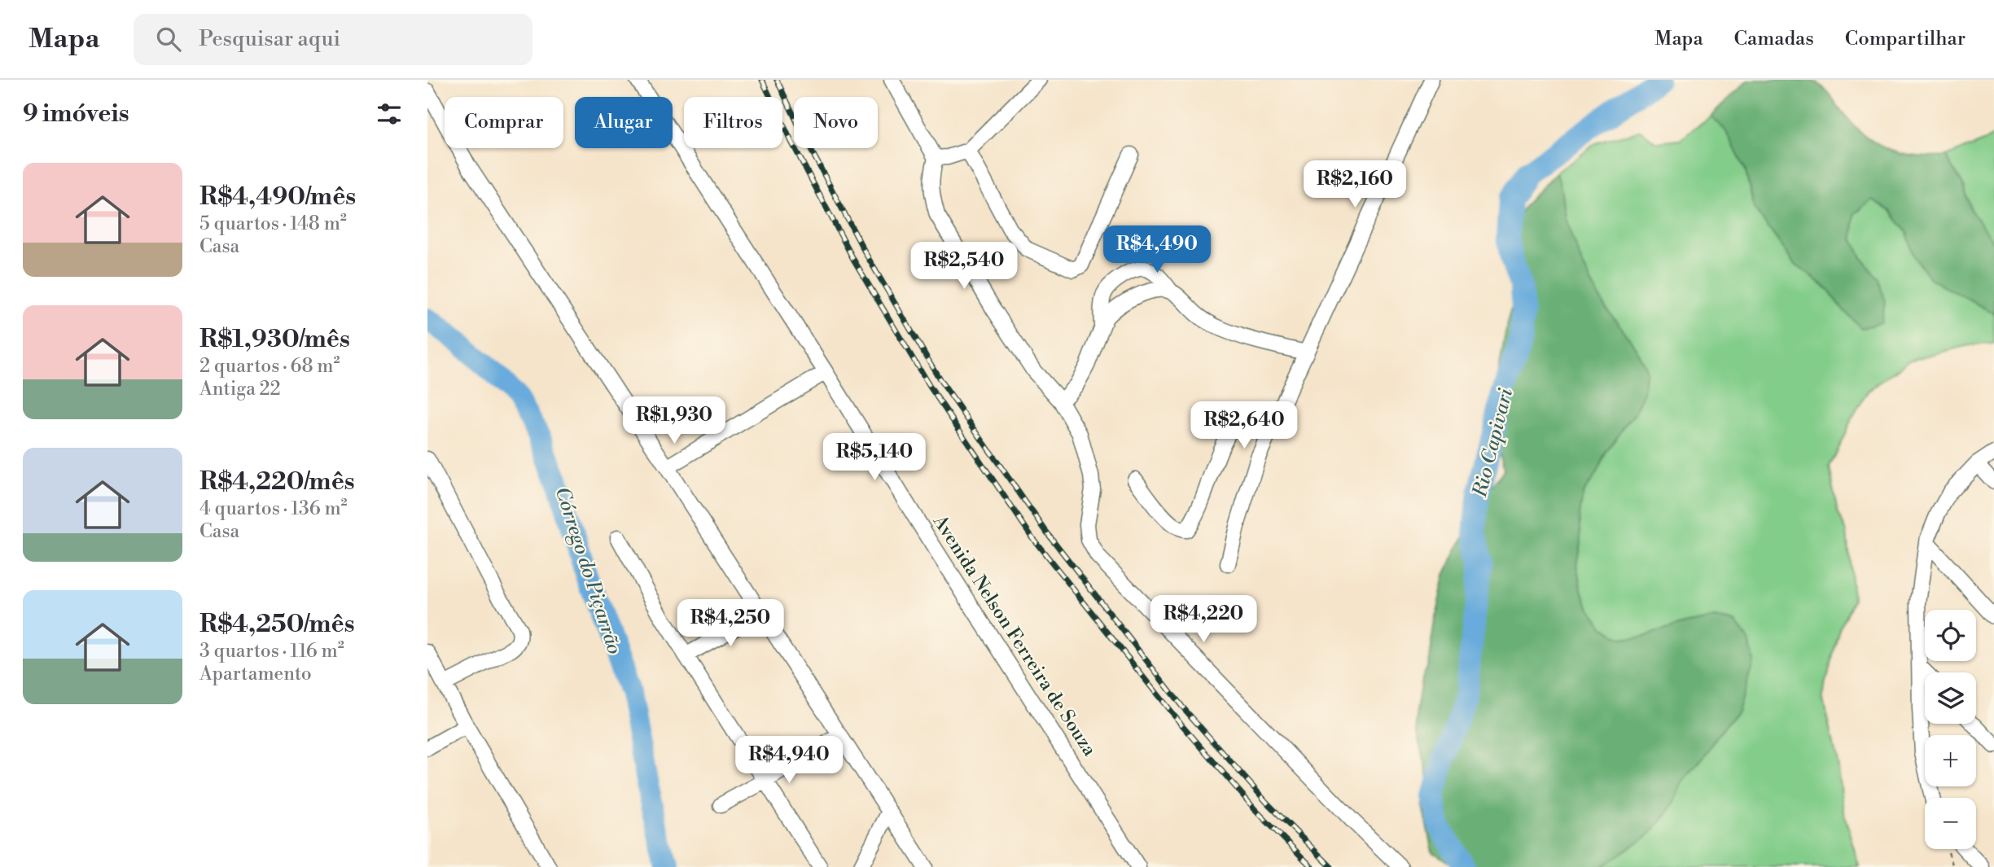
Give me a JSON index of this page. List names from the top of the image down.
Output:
{
  "streets": {
    "street": ["Avenida Nelson Ferreira de Souza"]
  },
  "water": ["Rio Capivari", "Córrego do Piçarrão"],
  "page": {
    "header": "Mapa",
    "search": "Pesquisar aqui",
    "nav": ["Mapa", "Camadas", "Compartilhar"],
    "heading": "9 imóveis",
    "chip": [
      "Comprar",
      "Alugar",
      "Filtros",
      "Novo"
    ],
    "list": [
      {
        "name": "R$4,490/mês",
        "note": "5 quartos · 148 m² · Casa"
      },
      {
        "name": "R$1,930/mês",
        "note": "2 quartos · 68 m² · Antiga 22"
      },
      {
        "name": "R$4,220/mês",
        "note": "4 quartos · 136 m² · Casa"
      },
      {
        "name": "R$4,250/mês",
        "note": "3 quartos · 116 m² · Apartamento"
      }
    ],
    "price": [
      "R$2,160",
      "R$4,490",
      "R$2,540",
      "R$1,930",
      "R$2,640",
      "R$5,140",
      "R$4,220",
      "R$4,250",
      "R$4,940"
    ],
    "map_buttons": ["+", "−"]
  }
}
